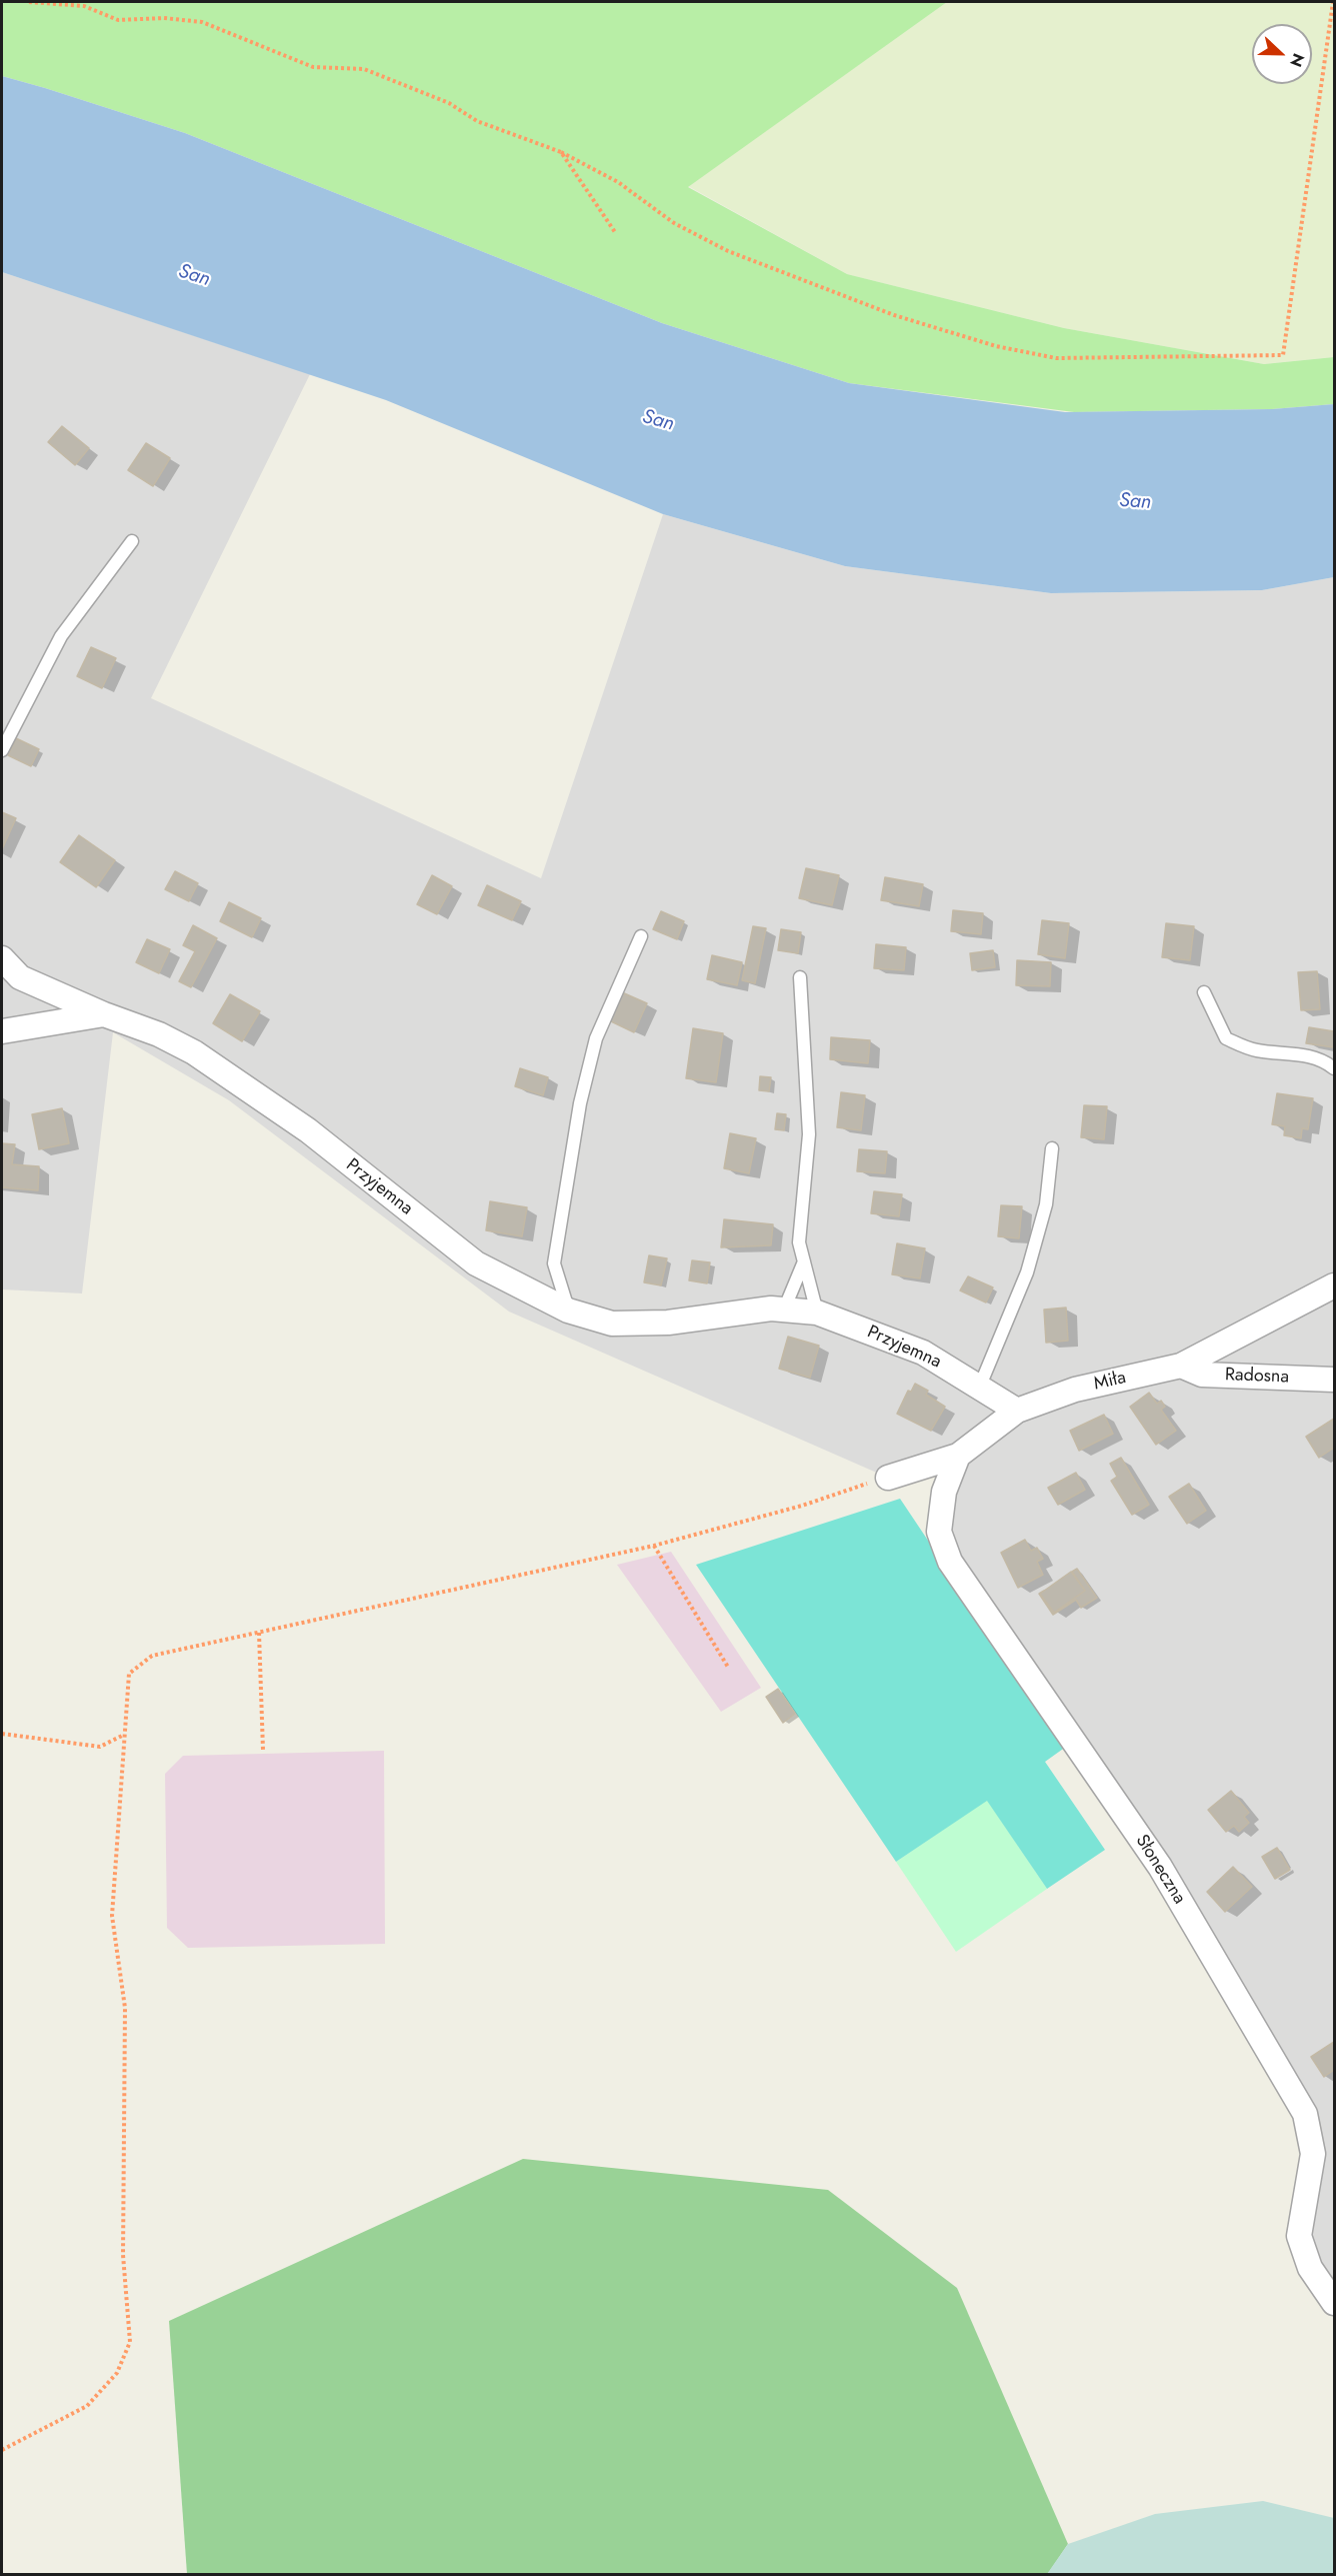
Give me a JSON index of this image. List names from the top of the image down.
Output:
{
  "streets": {
    "street": [
      "Przyjemna",
      "Radosna",
      "Miła",
      "Słoneczna"
    ]
  },
  "crossings": [
    ["Przyjemna", "Miła"],
    ["Radosna", "Miła"],
    ["Miła", "Słoneczna"]
  ],
  "water": ["San"],
  "north": "right"
}
